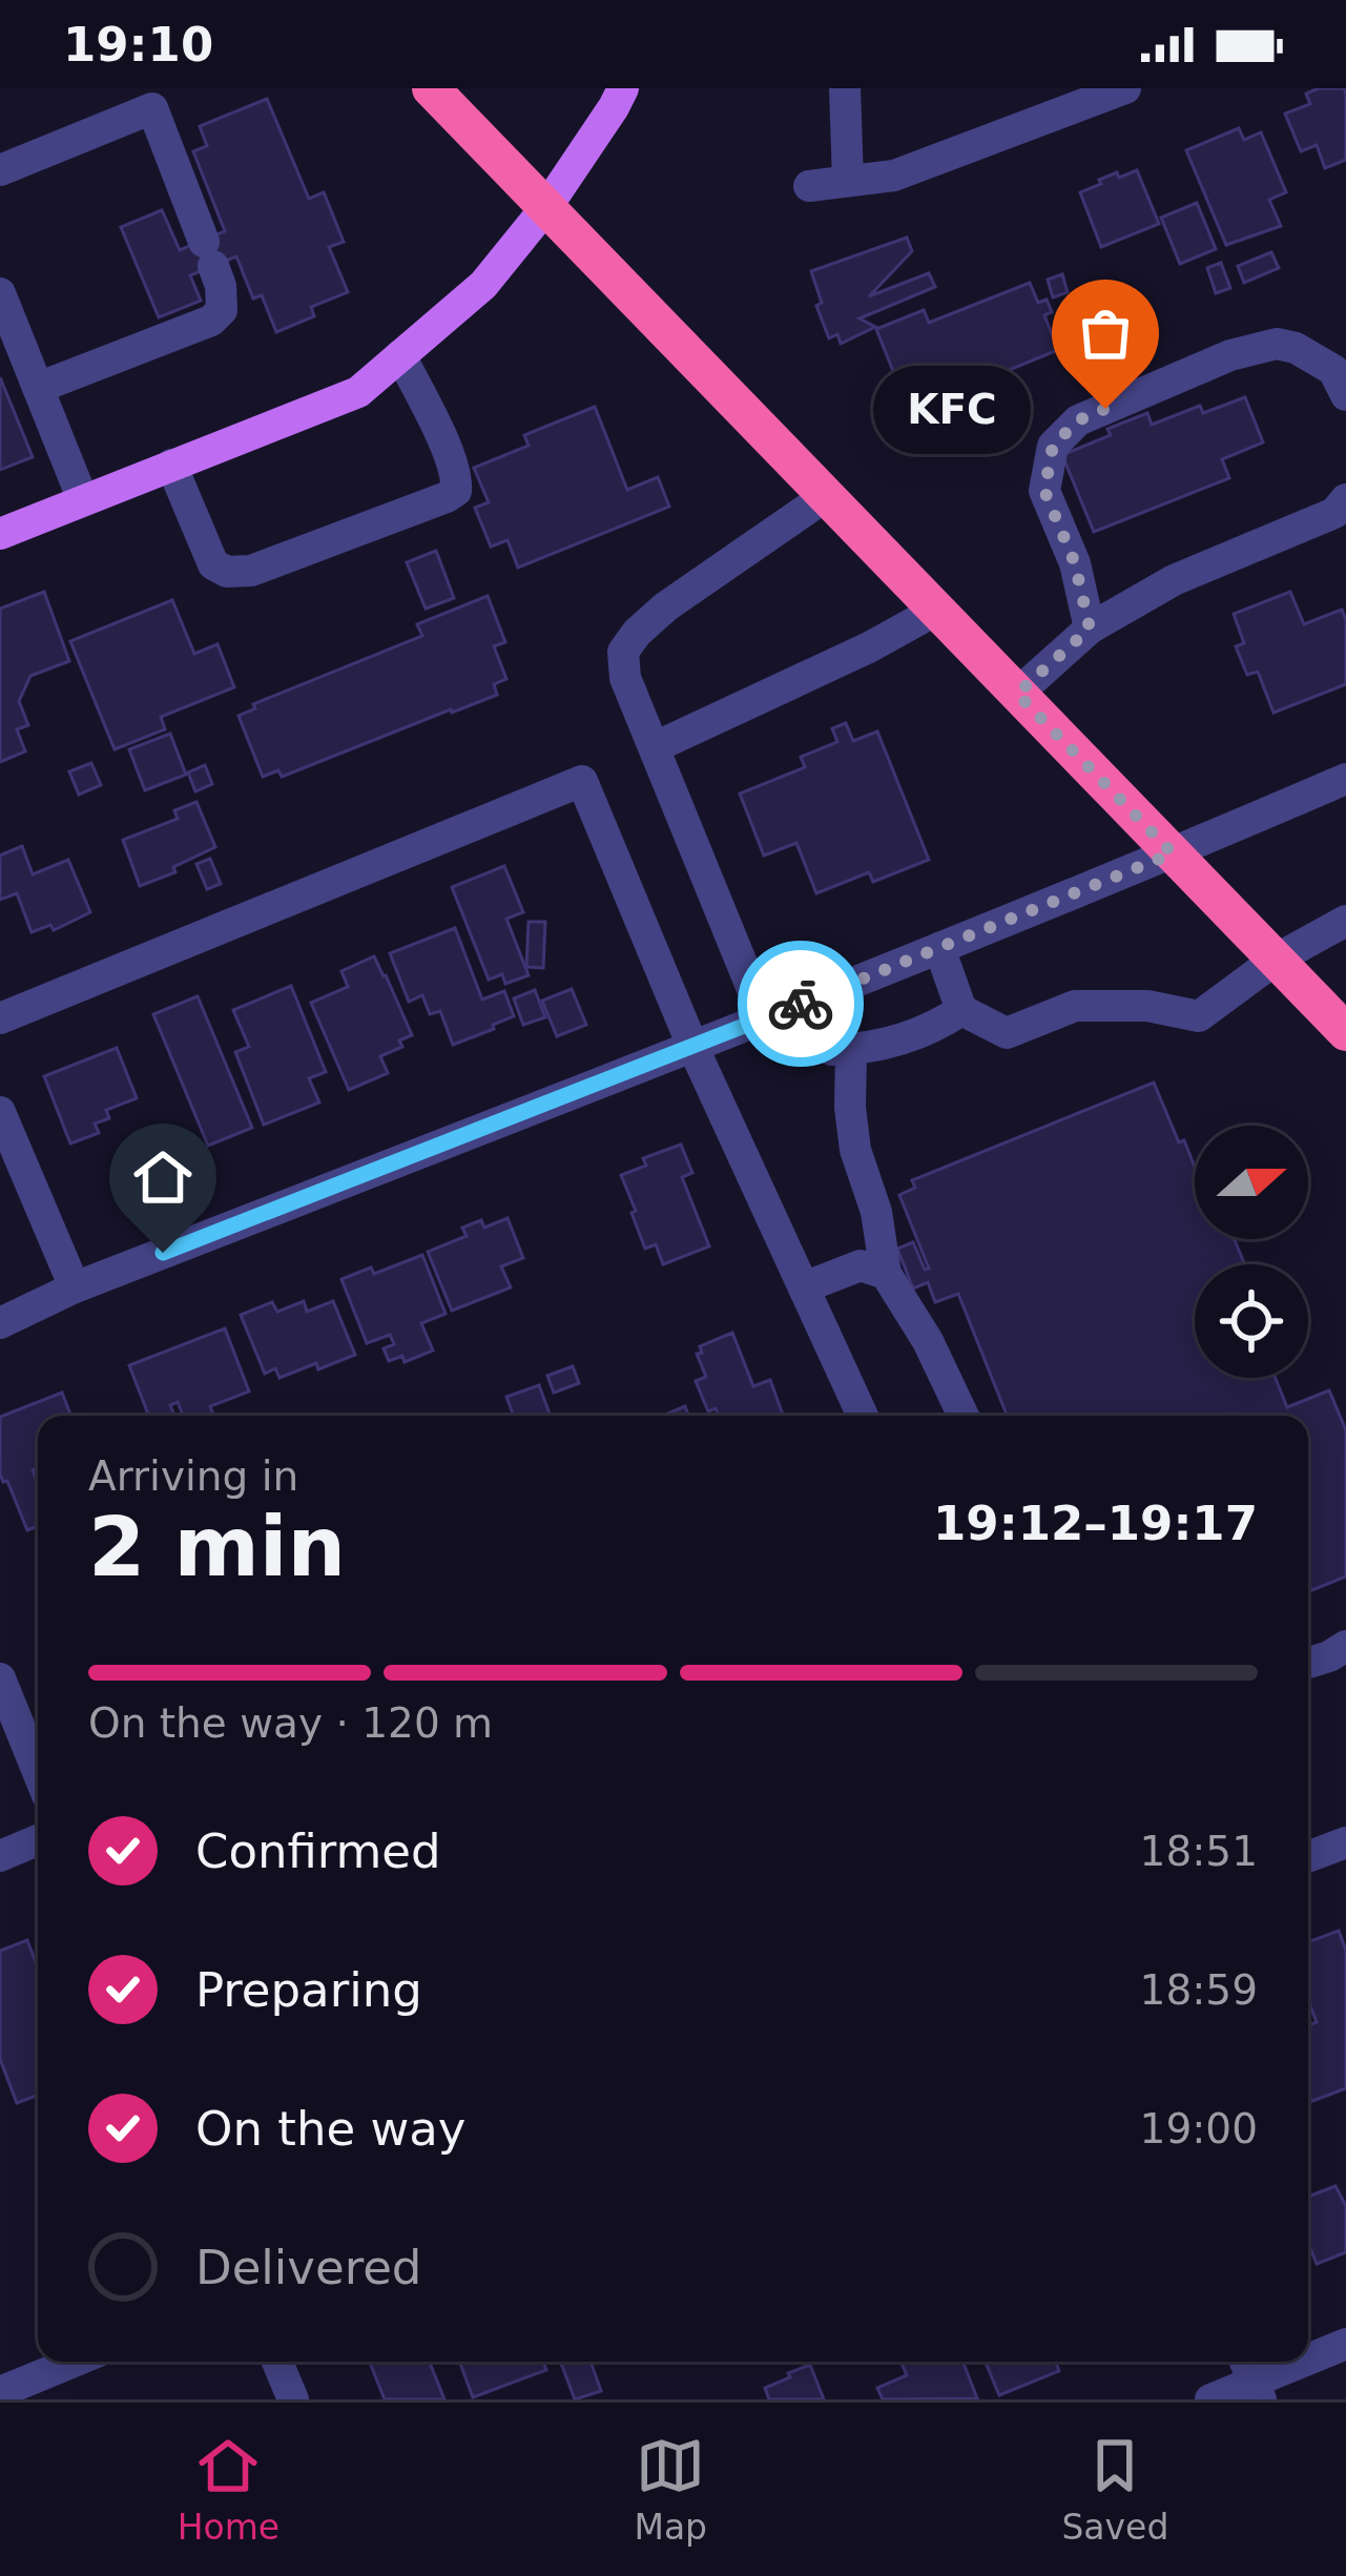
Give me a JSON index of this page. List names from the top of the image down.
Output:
{
  "places": ["KFC"],
  "north": "right",
  "page": {
    "status": "19:10",
    "bubble": "KFC",
    "heading": ["2 min", "Arriving in", "19:12–19:17"],
    "bar": "On the way · 120 m",
    "list": [
      ["Confirmed", "18:51"],
      ["Preparing", "18:59"],
      ["On the way", "19:00"],
      "Delivered"
    ],
    "tabs": ["Home", "Map", "Saved"]
  }
}
